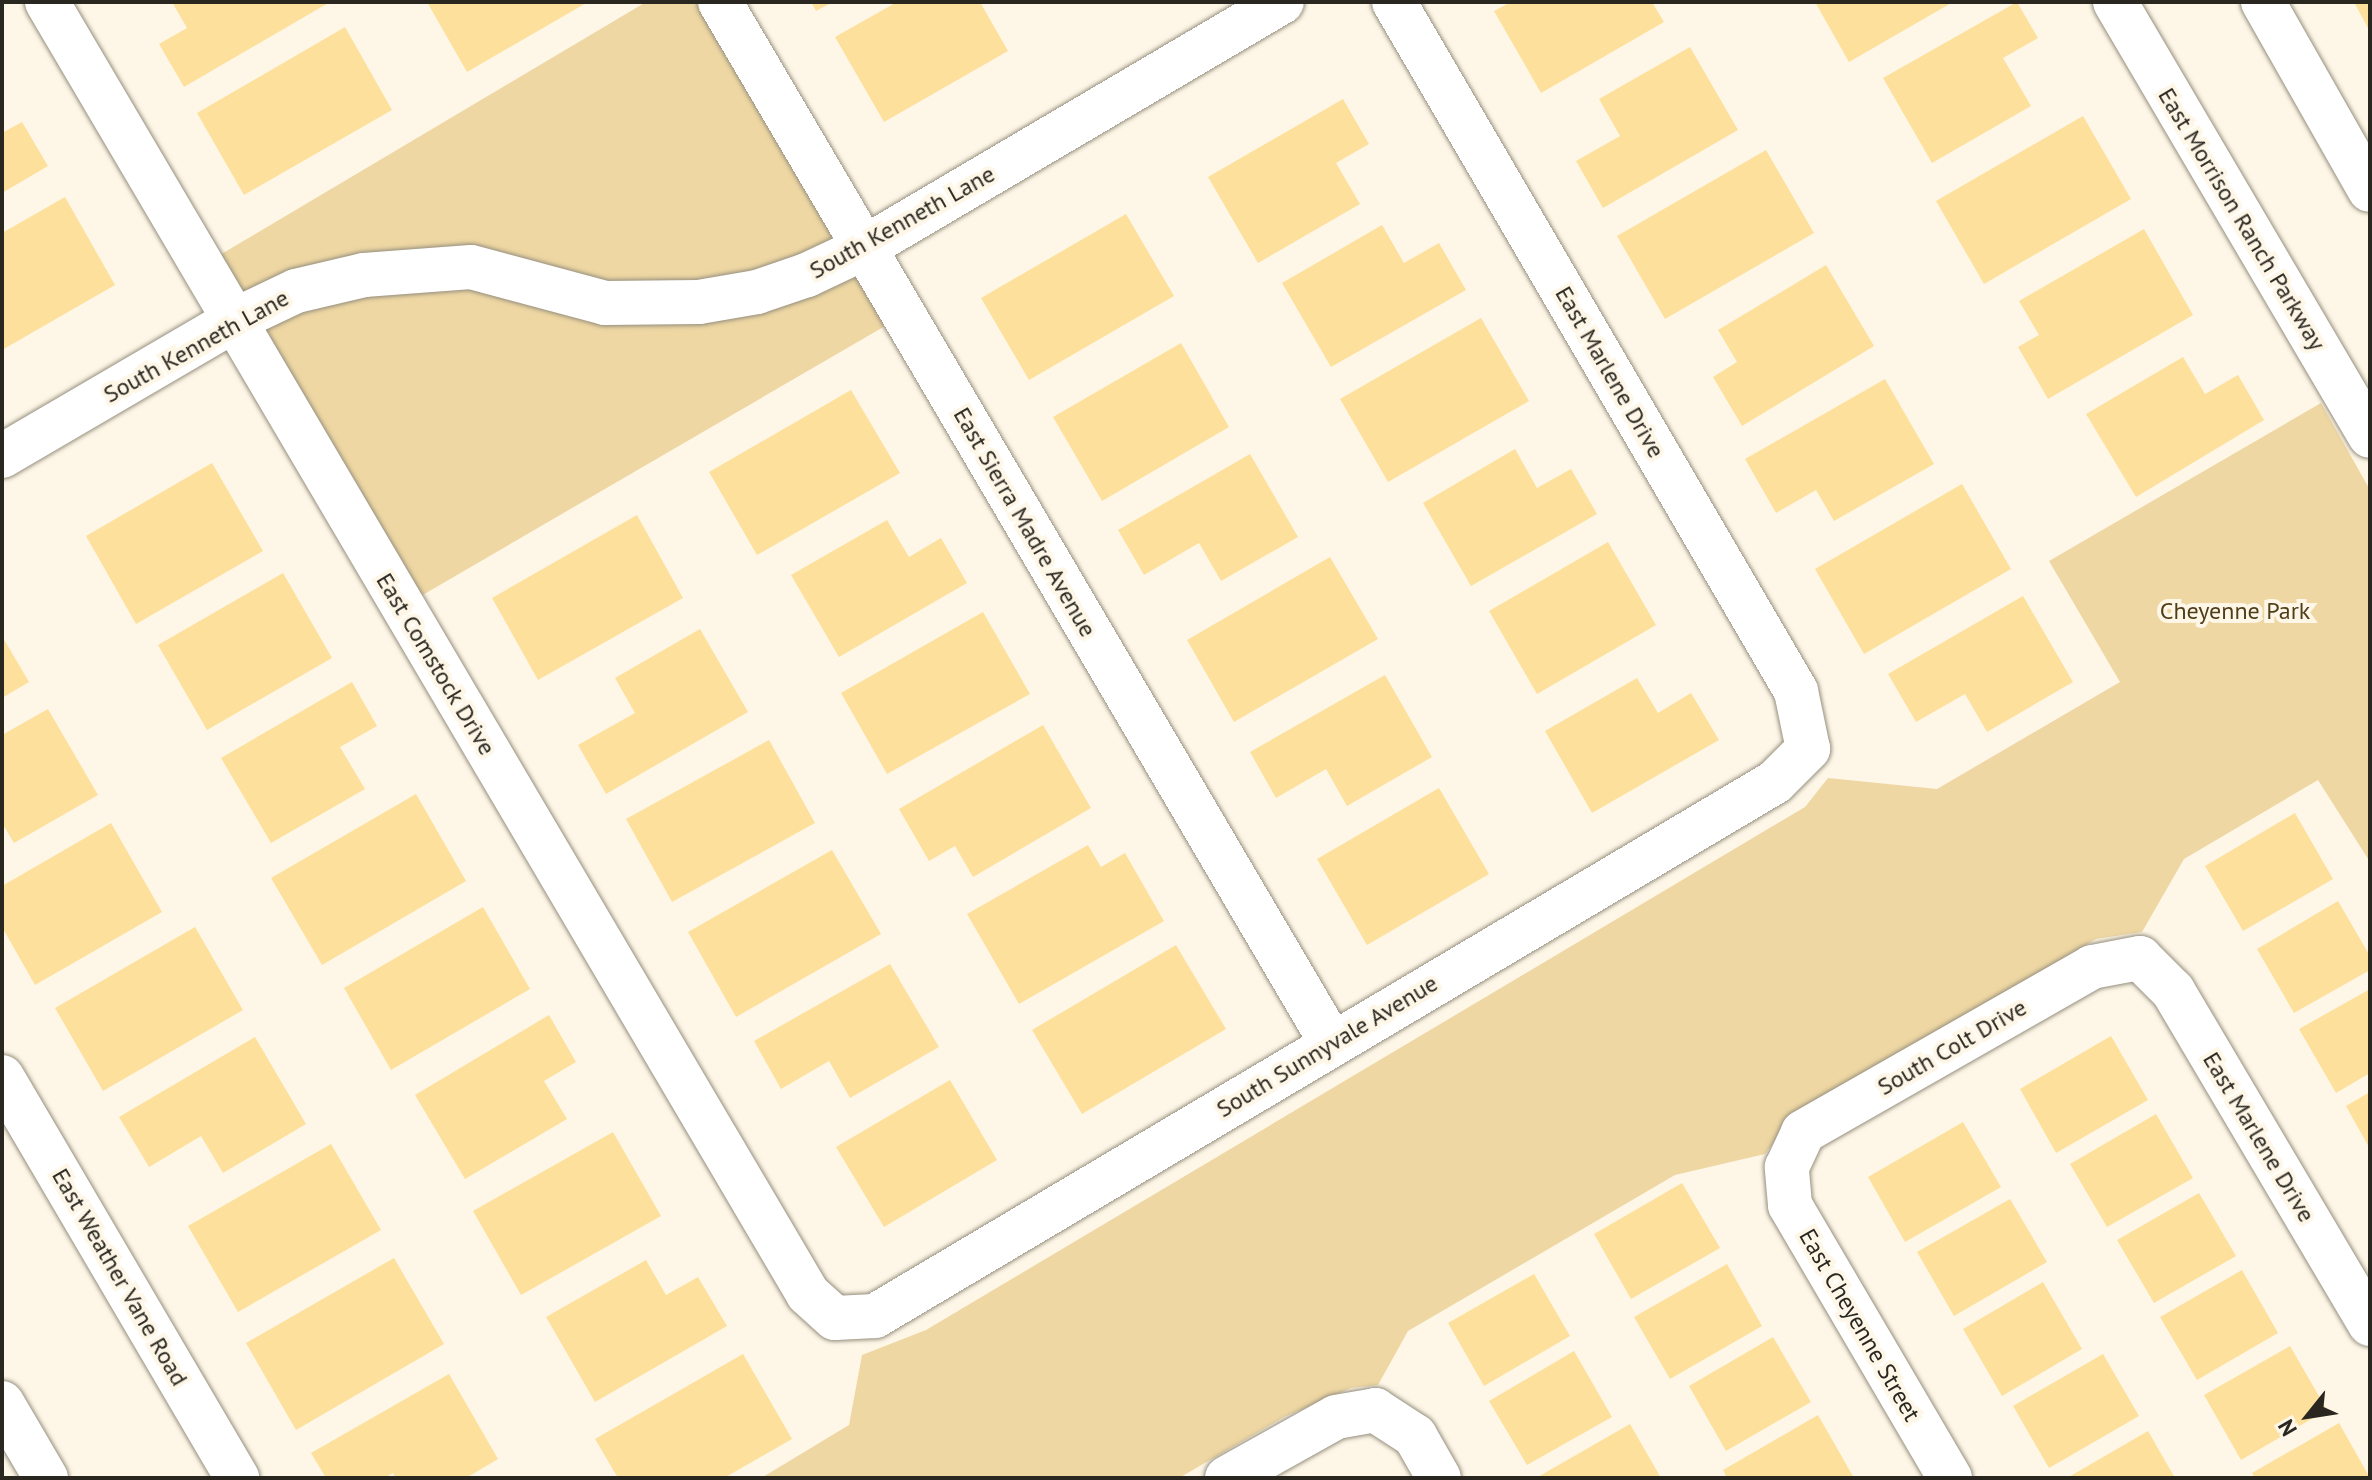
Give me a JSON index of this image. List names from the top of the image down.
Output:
{
  "streets": {
    "street": [
      "East Morrison Ranch Parkway",
      "South Kenneth Lane",
      "East Marlene Drive",
      "East Sierra Madre Avenue",
      "East Comstock Drive",
      "South Sunnyvale Avenue",
      "South Colt Drive",
      "East Weather Vane Road",
      "East Cheyenne Street"
    ]
  },
  "crossings": [
    ["South Kenneth Lane", "East Sierra Madre Avenue"],
    ["South Kenneth Lane", "East Comstock Drive"],
    ["East Marlene Drive", "South Sunnyvale Avenue"],
    ["East Marlene Drive", "South Colt Drive"],
    ["East Sierra Madre Avenue", "South Sunnyvale Avenue"],
    ["East Comstock Drive", "South Sunnyvale Avenue"],
    ["South Colt Drive", "East Cheyenne Street"]
  ],
  "parks": ["Cheyenne Park"],
  "north": "bottom left"
}
